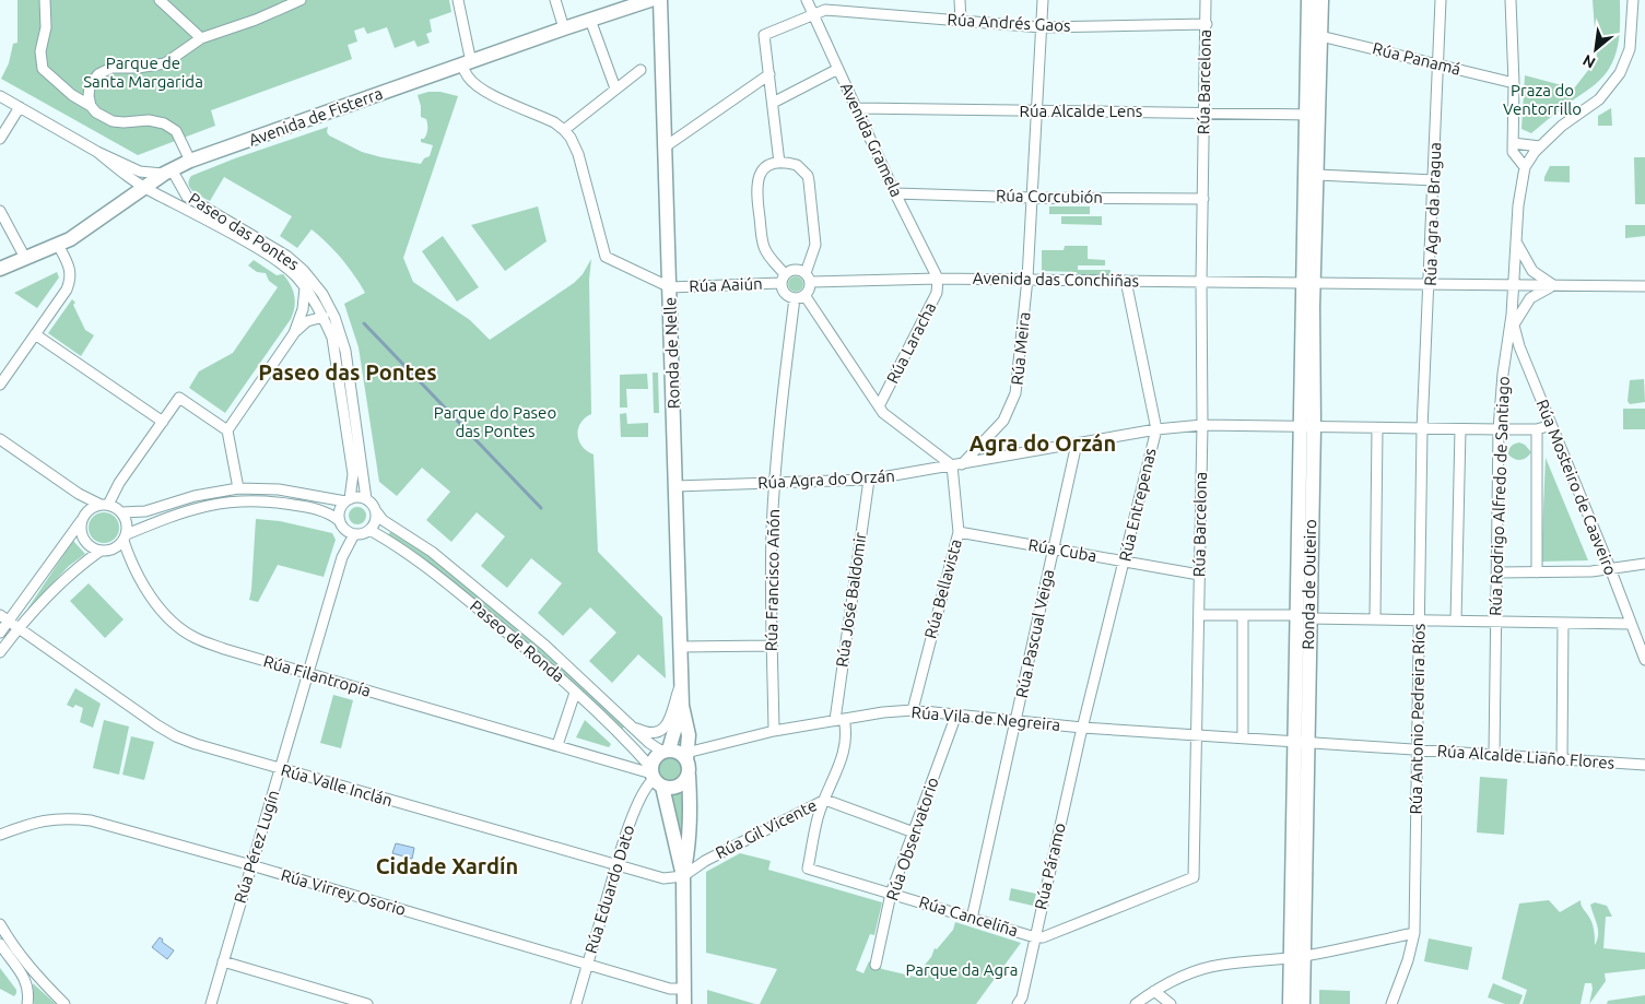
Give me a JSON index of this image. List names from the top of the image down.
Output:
{
  "streets": {
    "street": [
      "Rúa Andrés Gaos",
      "Rúa Panamá",
      "Rúa Barcelona",
      "Rúa Alcalde Lens",
      "Avenida de Fisterra",
      "Avenida Gramela",
      "Rúa Corcubión",
      "Rúa Agra da Bragua",
      "Paseo das Pontes",
      "Avenida das Conchiñas",
      "Rúa Aaiún",
      "Rúa Laracha",
      "Rúa Meira",
      "Ronda de Nelle",
      "Rúa Agra do Orzán",
      "Rúa Mosteiro de Caaveiro",
      "Rúa Rodrigo Alfredo de Santiago",
      "Rúa Entrepenas",
      "Rúa Cuba",
      "Rúa Francisco Añón",
      "Ronda de Outeiro",
      "Rúa Bellavista",
      "Rúa José Baldomir",
      "Rúa Pascual Veiga",
      "Paseo de Ronda",
      "Rúa Filantropía",
      "Rúa Vila de Negreira",
      "Rúa Antonio Pedreira Ríos",
      "Rúa Alcalde Liaño Flores",
      "Rúa Valle Inclán",
      "Rúa Gil Vicente",
      "Rúa Observatorio",
      "Rúa Pérez Lugín",
      "Rúa Páramo",
      "Rúa Eduardo Dato",
      "Rúa Virrey Osorio",
      "Rúa Canceliña"
    ]
  },
  "crossings": [
    ["Rúa Andrés Gaos", "Rúa Barcelona"],
    ["Rúa Andrés Gaos", "Avenida Gramela"],
    ["Rúa Andrés Gaos", "Rúa Meira"],
    ["Rúa Panamá", "Rúa Agra da Bragua"],
    ["Rúa Panamá", "Ronda de Outeiro"],
    ["Rúa Barcelona", "Rúa Alcalde Lens"],
    ["Rúa Barcelona", "Rúa Corcubión"],
    ["Rúa Barcelona", "Avenida das Conchiñas"],
    ["Rúa Barcelona", "Rúa Agra do Orzán"],
    ["Rúa Barcelona", "Rúa Cuba"],
    ["Rúa Barcelona", "Rúa Vila de Negreira"],
    ["Rúa Barcelona", "Rúa Páramo"],
    ["Rúa Barcelona", "Rúa Canceliña"],
    ["Rúa Alcalde Lens", "Avenida Gramela"],
    ["Rúa Alcalde Lens", "Rúa Meira"],
    ["Rúa Alcalde Lens", "Ronda de Outeiro"],
    ["Avenida de Fisterra", "Paseo das Pontes"],
    ["Avenida Gramela", "Rúa Corcubión"],
    ["Avenida Gramela", "Avenida das Conchiñas"],
    ["Avenida Gramela", "Rúa Laracha"],
    ["Rúa Corcubión", "Rúa Meira"],
    ["Rúa Agra da Bragua", "Avenida das Conchiñas"],
    ["Rúa Agra da Bragua", "Rúa Agra do Orzán"],
    ["Rúa Agra da Bragua", "Rúa Antonio Pedreira Ríos"],
    ["Paseo das Pontes", "Paseo de Ronda"],
    ["Paseo das Pontes", "Rúa Pérez Lugín"],
    ["Avenida das Conchiñas", "Rúa Aaiún"],
    ["Avenida das Conchiñas", "Rúa Laracha"],
    ["Avenida das Conchiñas", "Rúa Meira"],
    ["Avenida das Conchiñas", "Rúa Rodrigo Alfredo de Santiago"],
    ["Avenida das Conchiñas", "Rúa Entrepenas"],
    ["Avenida das Conchiñas", "Rúa Francisco Añón"],
    ["Avenida das Conchiñas", "Ronda de Outeiro"],
    ["Rúa Aaiún", "Ronda de Nelle"],
    ["Rúa Aaiún", "Rúa Francisco Añón"],
    ["Rúa Meira", "Rúa Agra do Orzán"],
    ["Rúa Meira", "Rúa Bellavista"],
    ["Ronda de Nelle", "Rúa Agra do Orzán"],
    ["Ronda de Nelle", "Paseo de Ronda"],
    ["Ronda de Nelle", "Rúa Filantropía"],
    ["Ronda de Nelle", "Rúa Vila de Negreira"],
    ["Ronda de Nelle", "Rúa Eduardo Dato"],
    ["Rúa Agra do Orzán", "Rúa Mosteiro de Caaveiro"],
    ["Rúa Agra do Orzán", "Rúa Rodrigo Alfredo de Santiago"],
    ["Rúa Agra do Orzán", "Rúa Entrepenas"],
    ["Rúa Agra do Orzán", "Rúa Francisco Añón"],
    ["Rúa Agra do Orzán", "Ronda de Outeiro"],
    ["Rúa Agra do Orzán", "Rúa Bellavista"],
    ["Rúa Agra do Orzán", "Rúa José Baldomir"],
    ["Rúa Agra do Orzán", "Rúa Pascual Veiga"],
    ["Rúa Agra do Orzán", "Rúa Antonio Pedreira Ríos"],
    ["Rúa Mosteiro de Caaveiro", "Rúa Rodrigo Alfredo de Santiago"],
    ["Rúa Rodrigo Alfredo de Santiago", "Rúa Alcalde Liaño Flores"],
    ["Rúa Entrepenas", "Rúa Cuba"],
    ["Rúa Entrepenas", "Rúa Vila de Negreira"],
    ["Rúa Entrepenas", "Rúa Páramo"],
    ["Rúa Cuba", "Rúa Bellavista"],
    ["Rúa Cuba", "Rúa Pascual Veiga"],
    ["Rúa Francisco Añón", "Rúa Vila de Negreira"],
    ["Ronda de Outeiro", "Rúa Vila de Negreira"],
    ["Ronda de Outeiro", "Rúa Alcalde Liaño Flores"],
    ["Rúa Bellavista", "Rúa Vila de Negreira"],
    ["Rúa José Baldomir", "Rúa Vila de Negreira"],
    ["Rúa José Baldomir", "Rúa Gil Vicente"],
    ["Rúa José Baldomir", "Rúa Canceliña"],
    ["Rúa Pascual Veiga", "Rúa Vila de Negreira"],
    ["Rúa Pascual Veiga", "Rúa Canceliña"],
    ["Paseo de Ronda", "Rúa Filantropía"],
    ["Paseo de Ronda", "Rúa Vila de Negreira"],
    ["Paseo de Ronda", "Rúa Pérez Lugín"],
    ["Paseo de Ronda", "Rúa Eduardo Dato"],
    ["Rúa Filantropía", "Rúa Vila de Negreira"],
    ["Rúa Filantropía", "Rúa Pérez Lugín"],
    ["Rúa Filantropía", "Rúa Eduardo Dato"],
    ["Rúa Vila de Negreira", "Rúa Alcalde Liaño Flores"],
    ["Rúa Vila de Negreira", "Rúa Observatorio"],
    ["Rúa Vila de Negreira", "Rúa Páramo"],
    ["Rúa Vila de Negreira", "Rúa Eduardo Dato"],
    ["Rúa Antonio Pedreira Ríos", "Rúa Alcalde Liaño Flores"],
    ["Rúa Valle Inclán", "Rúa Gil Vicente"],
    ["Rúa Valle Inclán", "Rúa Pérez Lugín"],
    ["Rúa Valle Inclán", "Rúa Eduardo Dato"],
    ["Rúa Gil Vicente", "Rúa Observatorio"],
    ["Rúa Observatorio", "Rúa Canceliña"],
    ["Rúa Pérez Lugín", "Rúa Virrey Osorio"],
    ["Rúa Páramo", "Rúa Canceliña"],
    ["Rúa Eduardo Dato", "Rúa Virrey Osorio"]
  ],
  "districts": ["Paseo das Pontes", "Agra do Orzán", "Cidade Xardín"],
  "parks": [
    "Parque de Santa Margarida",
    "Praza do Ventorrillo",
    "Parque do Paseo das Pontes",
    "Parque da Agra"
  ],
  "north": "bottom left"
}
